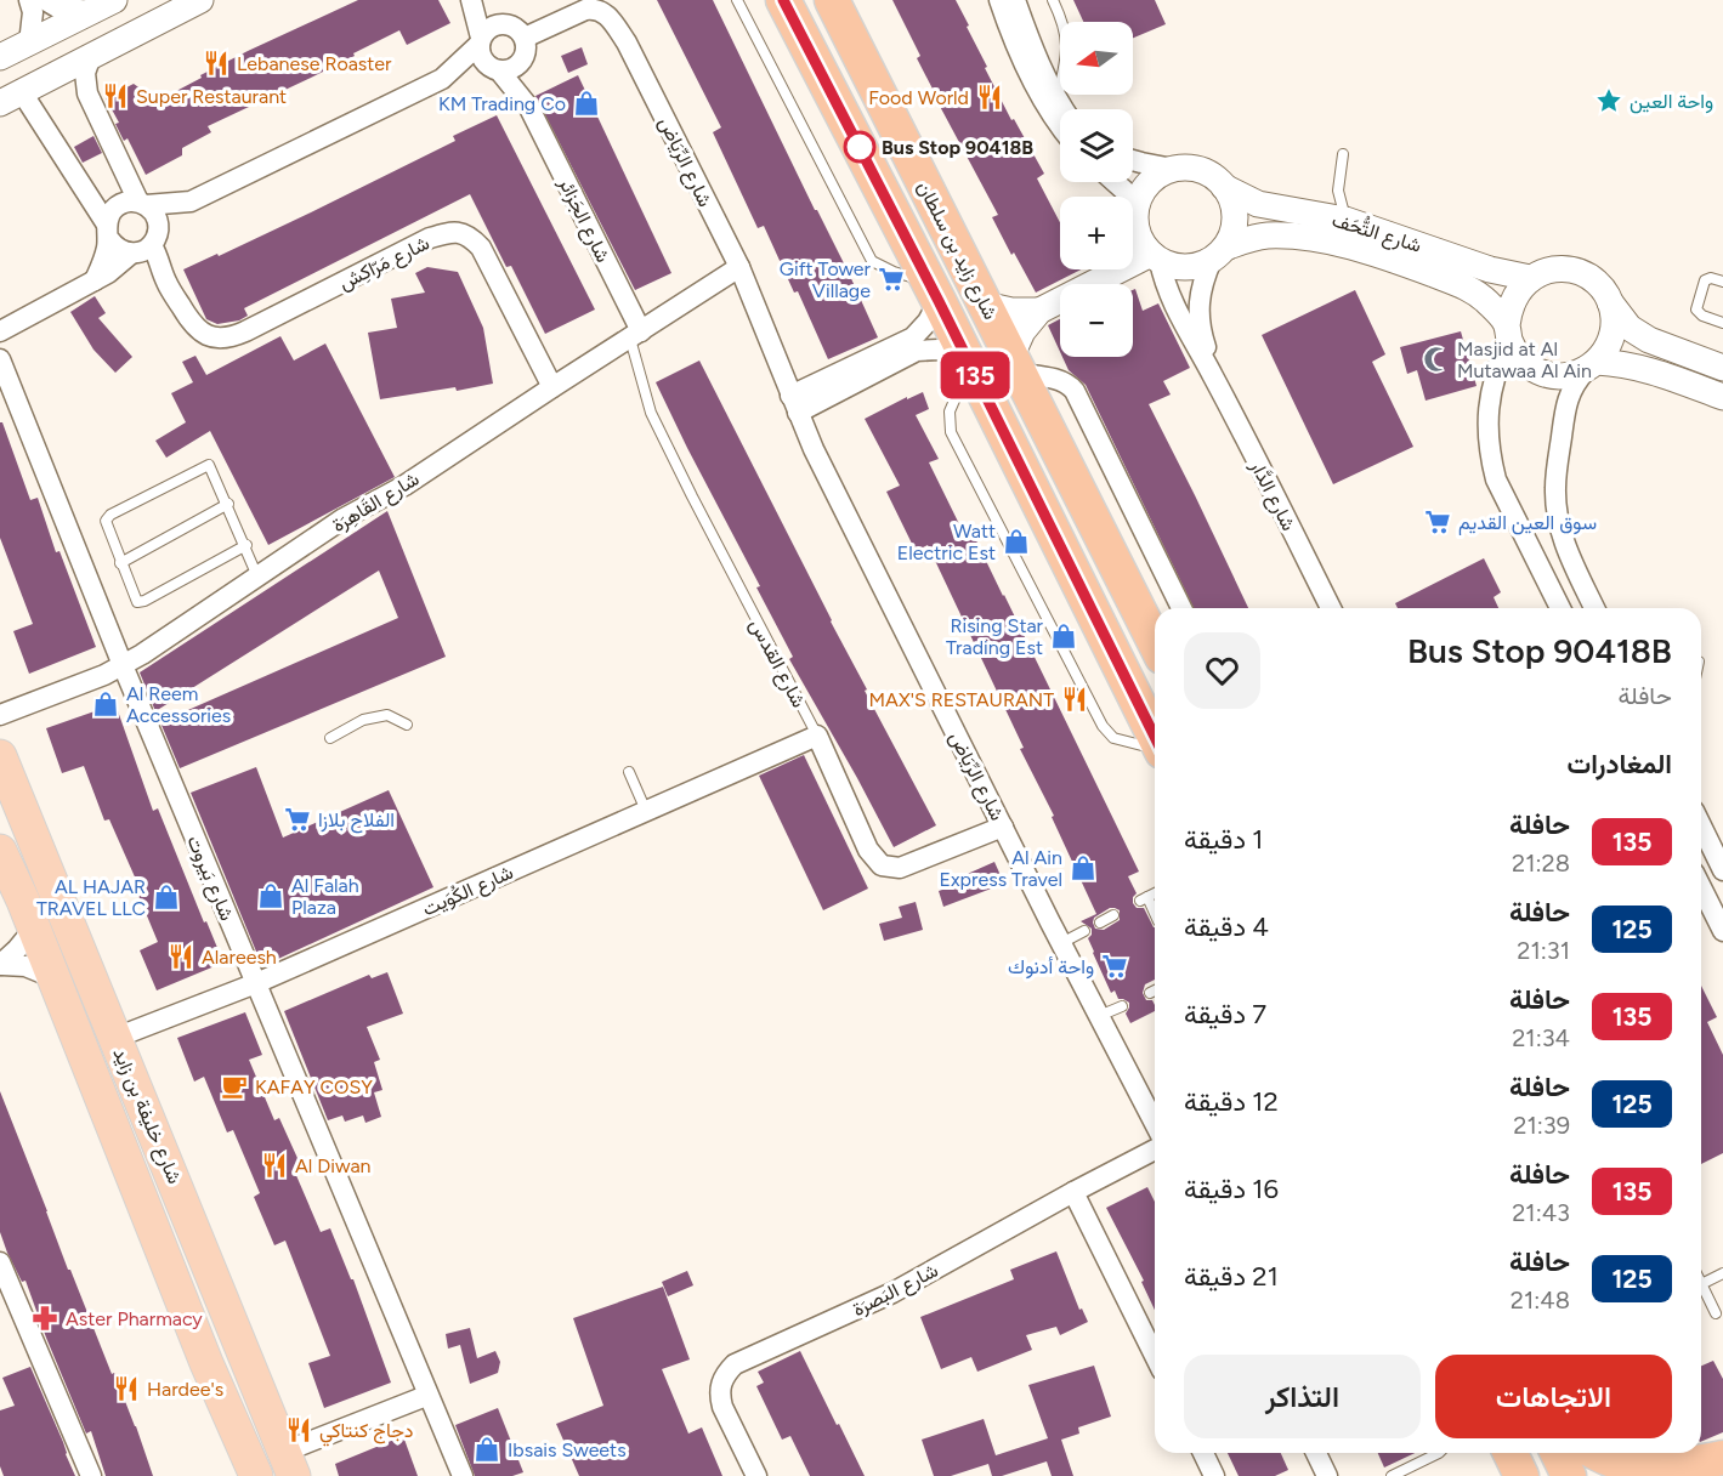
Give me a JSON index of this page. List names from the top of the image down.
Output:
{
  "streets": {
    "highway": ["شارع زايد بن سلطان"],
    "main road": ["شارع خليفة بن زايد"],
    "street": [
      "شارع الرِّيَاض",
      "شارع الجَزائر",
      "شارع التُّحَف",
      "شارع مَرّاكِش",
      "شارع الدَّار",
      "شارع القَاهِرَة",
      "شارع القدس",
      "شارع بَيروت",
      "شارع الكُوَيت",
      "شارع البَصرَة"
    ]
  },
  "crossings": [
    ["شارع الرِّيَاض", "شارع الجَزائر"],
    ["شارع الرِّيَاض", "شارع القَاهِرَة"],
    ["شارع الرِّيَاض", "شارع القدس"],
    ["شارع الجَزائر", "شارع القَاهِرَة"],
    ["شارع الجَزائر", "شارع القدس"],
    ["شارع التُّحَف", "شارع الدَّار"],
    ["شارع مَرّاكِش", "شارع القَاهِرَة"],
    ["شارع القَاهِرَة", "شارع القدس"],
    ["شارع القَاهِرَة", "شارع بَيروت"],
    ["شارع القدس", "شارع الكُوَيت"],
    ["شارع بَيروت", "شارع الكُوَيت"],
    ["شارع الكُوَيت", "شارع خليفة بن زايد"]
  ],
  "places": {
    "restaurant": [
      "Lebanese Roaster",
      "Super Restaurant",
      "Food World",
      "MAX'S RESTAURANT",
      "Alareesh",
      "Al Diwan",
      "Hardee's",
      "دجاج كنتاكي"
    ],
    "place": ["واحة العين"],
    "shop": [
      "KM Trading Co",
      "Watt Electric Est",
      "Rising Star Trading Est",
      "Al Reem Accessories",
      "Al Ain Express Travel",
      "Al Falah Plaza",
      "AL HAJAR TRAVEL LLC",
      "Ibsais Sweets"
    ],
    "other": ["Bus Stop 90418B"],
    "supermarket": [
      "Gift Tower Village",
      "سوق العين القديم",
      "الفلاح بلازا",
      "واحة أدنوك"
    ],
    "mosque": ["Masjid at Al Mutawaa Al Ain"],
    "cafe": ["KAFAY COSY"],
    "pharmacy": ["Aster Pharmacy"]
  },
  "lines": ["bus line 135"],
  "north": "left",
  "page": {
    "on_map": "135",
    "map_buttons": ["+", "−"],
    "heading": [
      ["Bus Stop 90418B", "حافلة"],
      "المغادرات"
    ],
    "list": [
      {
        "mark": "135",
        "name": "حافلة",
        "note": "21:28",
        "value": "1 دقيقة"
      },
      {
        "mark": "125",
        "name": "حافلة",
        "note": "21:31",
        "value": "4 دقيقة"
      },
      {
        "mark": "135",
        "name": "حافلة",
        "note": "21:34",
        "value": "7 دقيقة"
      },
      {
        "mark": "125",
        "name": "حافلة",
        "note": "21:39",
        "value": "12 دقيقة"
      },
      {
        "mark": "135",
        "name": "حافلة",
        "note": "21:43",
        "value": "16 دقيقة"
      },
      {
        "mark": "125",
        "name": "حافلة",
        "note": "21:48",
        "value": "21 دقيقة"
      }
    ],
    "buttons": ["الاتجاهات", "التذاكر"]
  }
}
